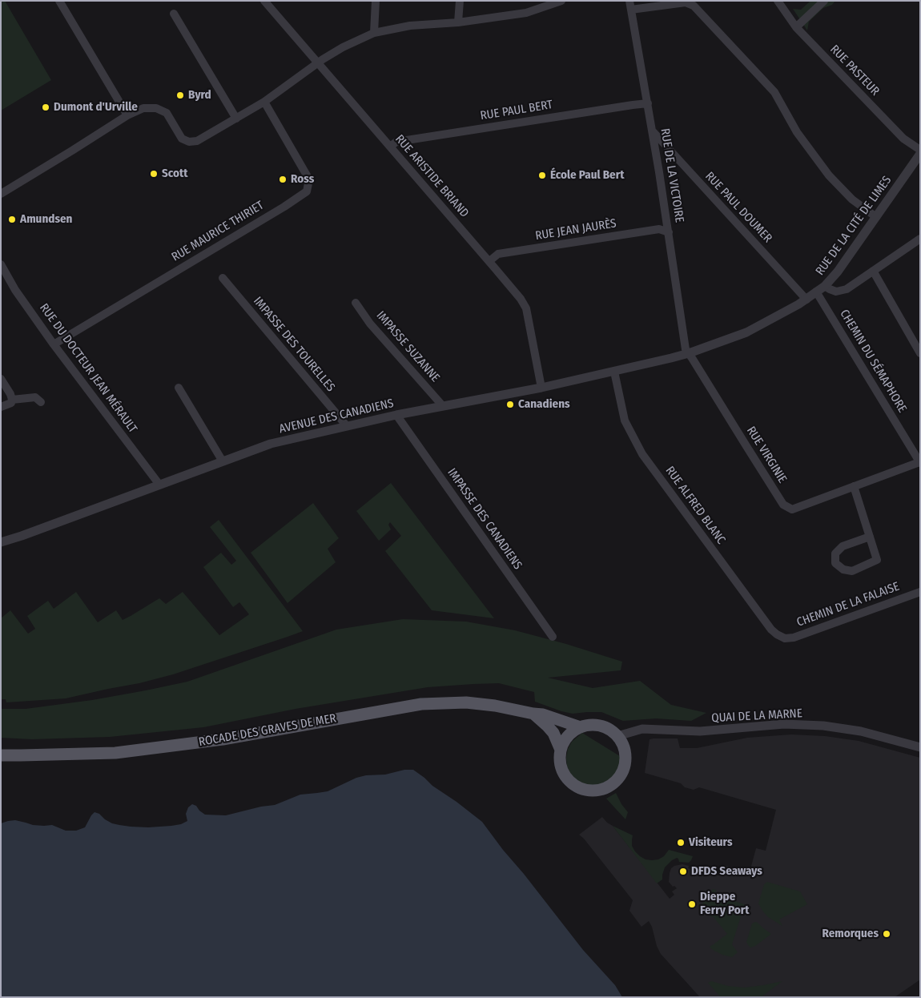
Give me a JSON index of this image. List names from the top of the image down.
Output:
{
  "streets": {
    "main road": ["ROCADE DES GRAVES DE MER"],
    "street": [
      "RUE PASTEUR",
      "RUE PAUL BERT",
      "RUE DE LA VICTOIRE",
      "RUE ARISTIDE BRIAND",
      "RUE PAUL DOUMER",
      "RUE DE LA CITÉ DE LIMES",
      "RUE JEAN JAURÈS",
      "RUE MAURICE THIRIET",
      "IMPASSE DES TOURELLES",
      "IMPASSE SUZANNE",
      "CHEMIN DU SÉMAPHORE",
      "RUE DU DOCTEUR JEAN MÉRAULT",
      "AVENUE DES CANADIENS",
      "RUE VIRGINIE",
      "RUE ALFRED BLANC",
      "IMPASSE DES CANADIENS",
      "CHEMIN DE LA FALAISE",
      "QUAI DE LA MARNE"
    ]
  },
  "crossings": [
    ["RUE PAUL BERT", "RUE DE LA VICTOIRE"],
    ["RUE PAUL BERT", "RUE ARISTIDE BRIAND"],
    ["RUE DE LA VICTOIRE", "RUE PAUL DOUMER"],
    ["RUE DE LA VICTOIRE", "RUE DE LA CITÉ DE LIMES"],
    ["RUE DE LA VICTOIRE", "RUE JEAN JAURÈS"],
    ["RUE DE LA VICTOIRE", "AVENUE DES CANADIENS"],
    ["RUE DE LA VICTOIRE", "RUE VIRGINIE"],
    ["RUE ARISTIDE BRIAND", "RUE JEAN JAURÈS"],
    ["RUE ARISTIDE BRIAND", "AVENUE DES CANADIENS"],
    ["RUE PAUL DOUMER", "RUE DE LA CITÉ DE LIMES"],
    ["RUE DE LA CITÉ DE LIMES", "CHEMIN DU SÉMAPHORE"],
    ["RUE DE LA CITÉ DE LIMES", "AVENUE DES CANADIENS"],
    ["RUE DE LA CITÉ DE LIMES", "RUE VIRGINIE"],
    ["RUE MAURICE THIRIET", "RUE DU DOCTEUR JEAN MÉRAULT"],
    ["IMPASSE DES TOURELLES", "AVENUE DES CANADIENS"],
    ["IMPASSE SUZANNE", "AVENUE DES CANADIENS"],
    ["CHEMIN DU SÉMAPHORE", "RUE VIRGINIE"],
    ["RUE DU DOCTEUR JEAN MÉRAULT", "AVENUE DES CANADIENS"],
    ["AVENUE DES CANADIENS", "RUE VIRGINIE"],
    ["AVENUE DES CANADIENS", "RUE ALFRED BLANC"],
    ["AVENUE DES CANADIENS", "IMPASSE DES CANADIENS"],
    ["RUE ALFRED BLANC", "CHEMIN DE LA FALAISE"],
    ["QUAI DE LA MARNE", "ROCADE DES GRAVES DE MER"]
  ],
  "places": [
    "Byrd",
    "Dumont d'Urville",
    "Scott",
    "École Paul Bert",
    "Ross",
    "Amundsen",
    "Canadiens",
    "Visiteurs",
    "DFDS Seaways",
    "Dieppe Ferry Port",
    "Remorques"
  ]
}
